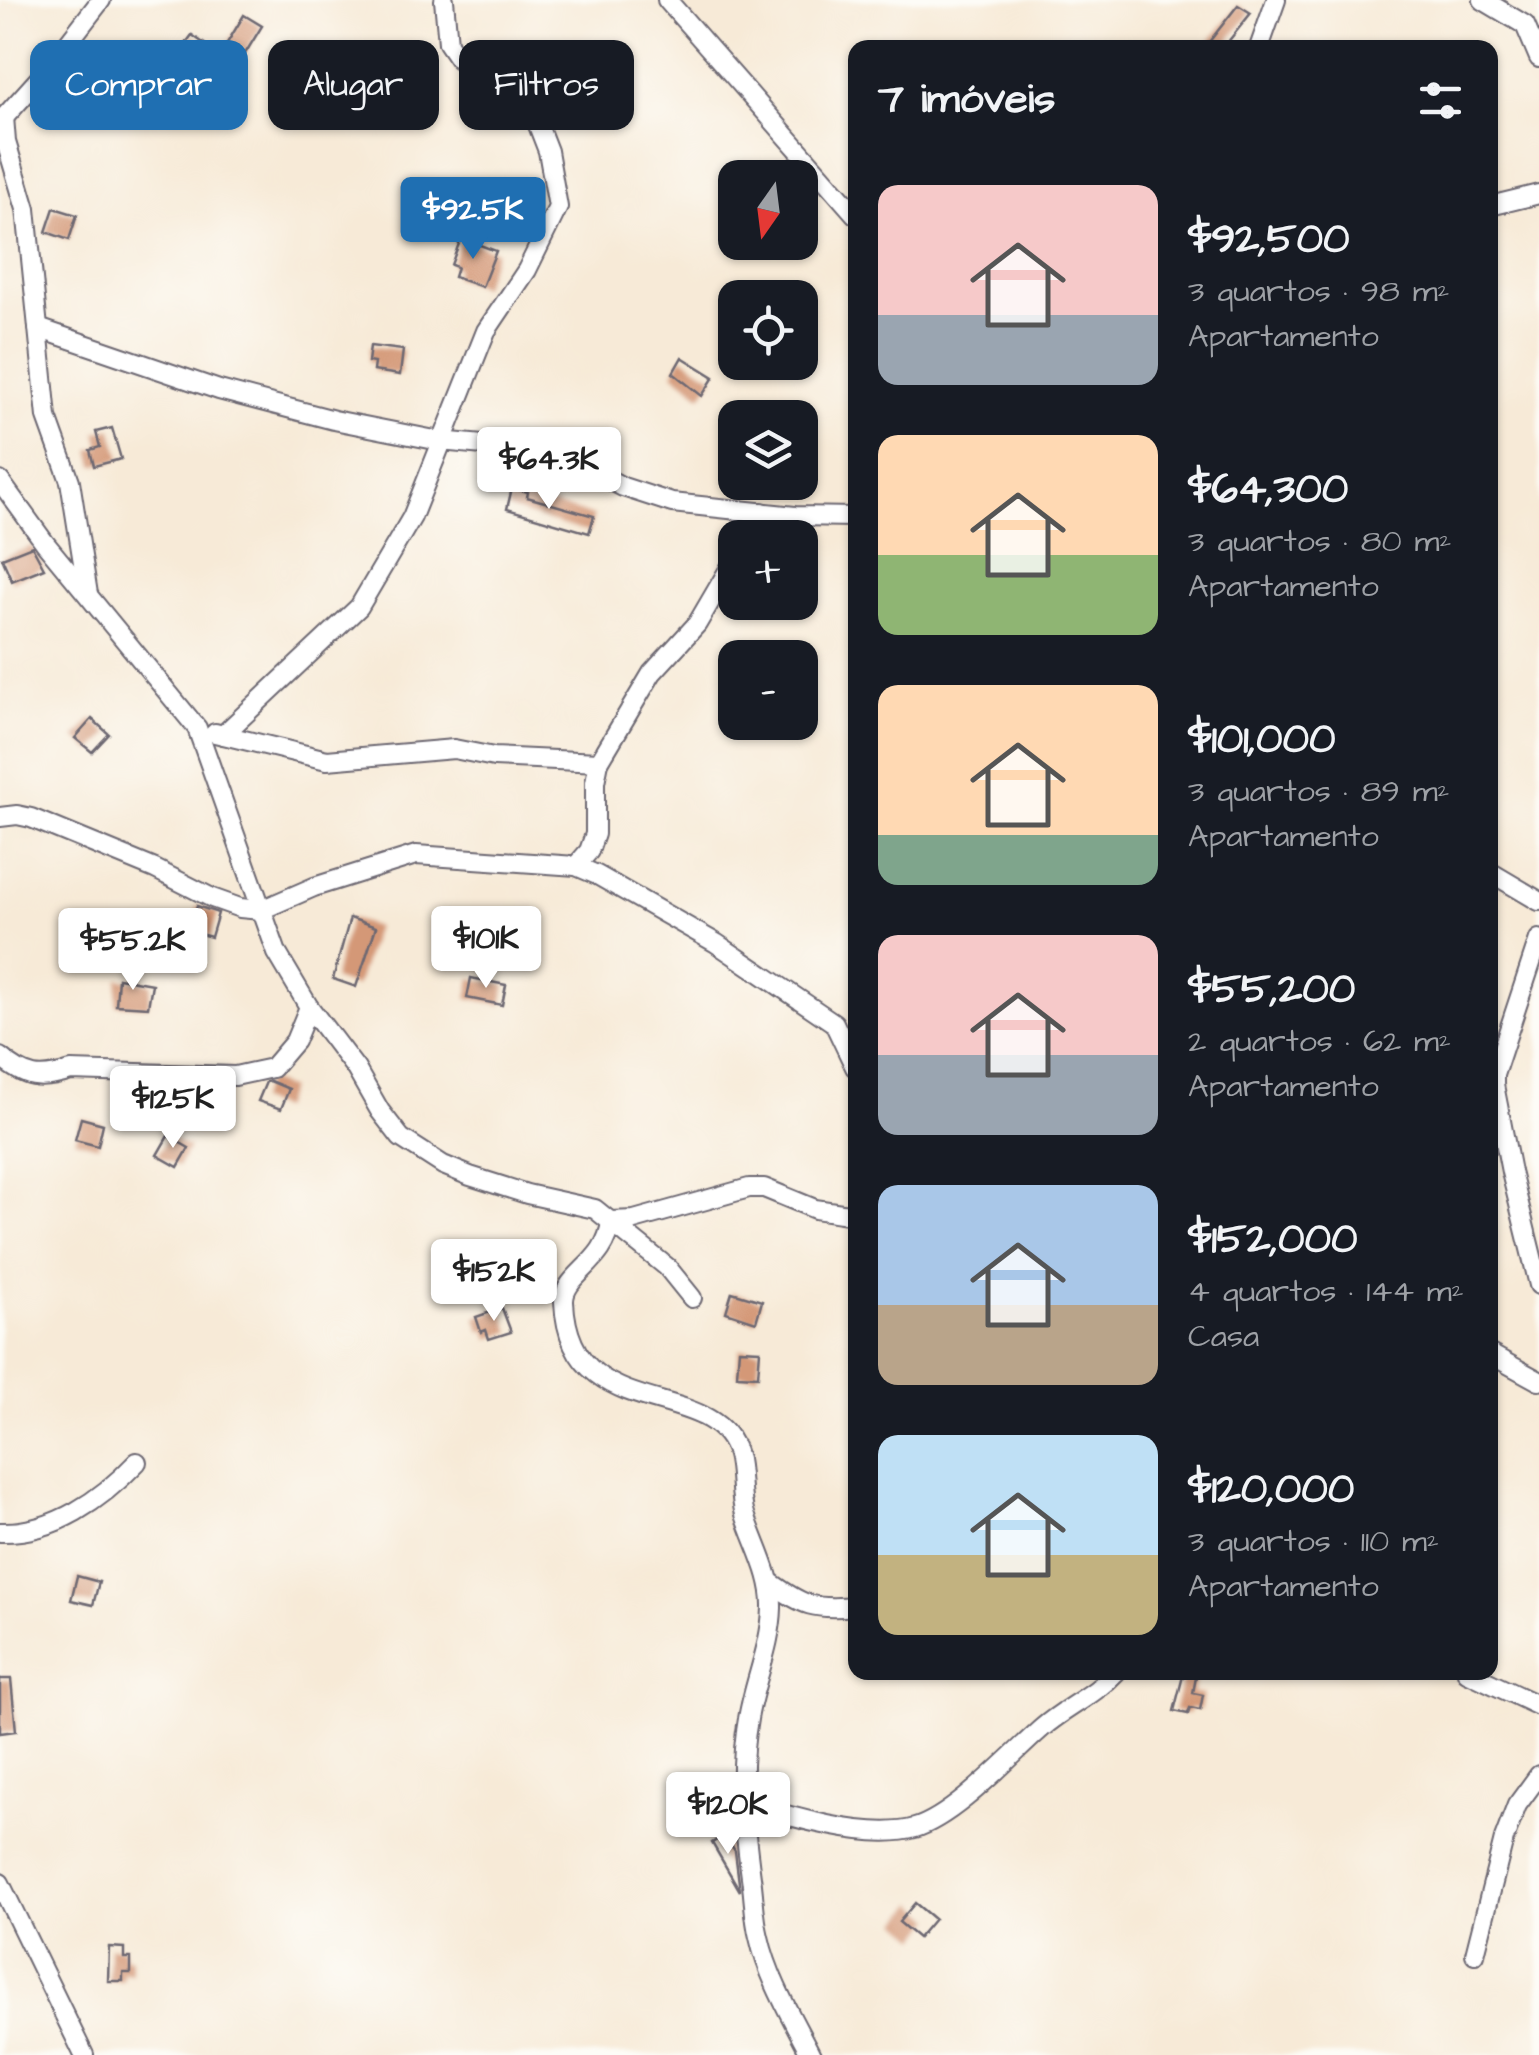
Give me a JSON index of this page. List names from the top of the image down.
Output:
{
  "north": "bottom",
  "page": {
    "chip": ["Comprar", "Alugar", "Filtros"],
    "heading": "7 imóveis",
    "map_buttons": ["+", "−"],
    "list": [
      {
        "name": "$92,500",
        "note": "3 quartos · 98 m² · Apartamento"
      },
      {
        "name": "$64,300",
        "note": "3 quartos · 80 m² · Apartamento"
      },
      {
        "name": "$101,000",
        "note": "3 quartos · 89 m² · Apartamento"
      },
      {
        "name": "$55,200",
        "note": "2 quartos · 62 m² · Apartamento"
      },
      {
        "name": "$152,000",
        "note": "4 quartos · 144 m² · Casa"
      },
      {
        "name": "$120,000",
        "note": "3 quartos · 110 m² · Apartamento"
      }
    ],
    "price": [
      "$92.5K",
      "$64.3K",
      "$101K",
      "$55.2K",
      "$125K",
      "$152K",
      "$120K"
    ]
  }
}
